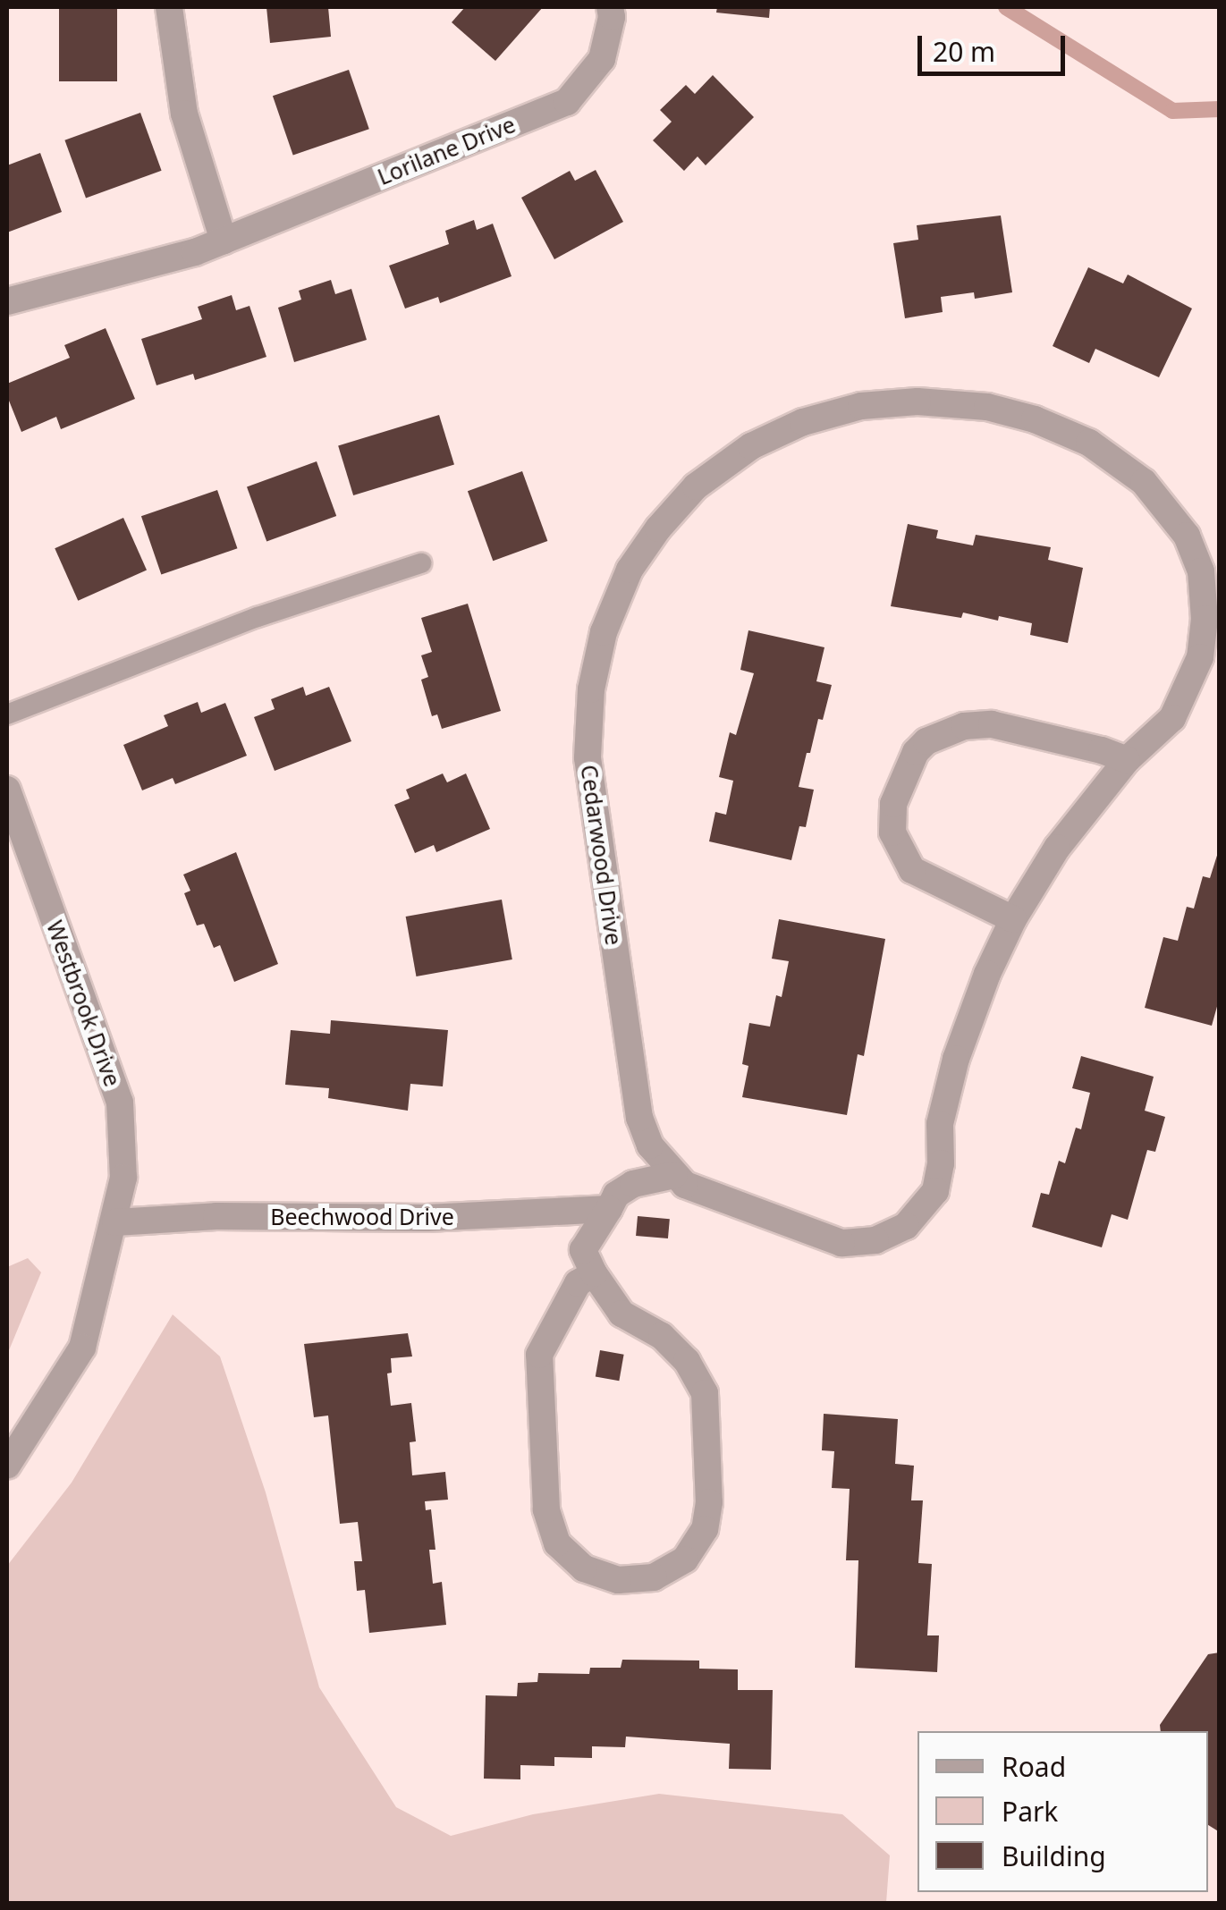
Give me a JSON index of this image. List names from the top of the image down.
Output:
{
  "streets": {
    "street": [
      "Lorilane Drive",
      "Cedarwood Drive",
      "Westbrook Drive",
      "Beechwood Drive"
    ]
  },
  "crossings": [
    ["Westbrook Drive", "Beechwood Drive"]
  ],
  "legend": ["Road", "Park", "Building"],
  "scale_bar": "20 m"
}
